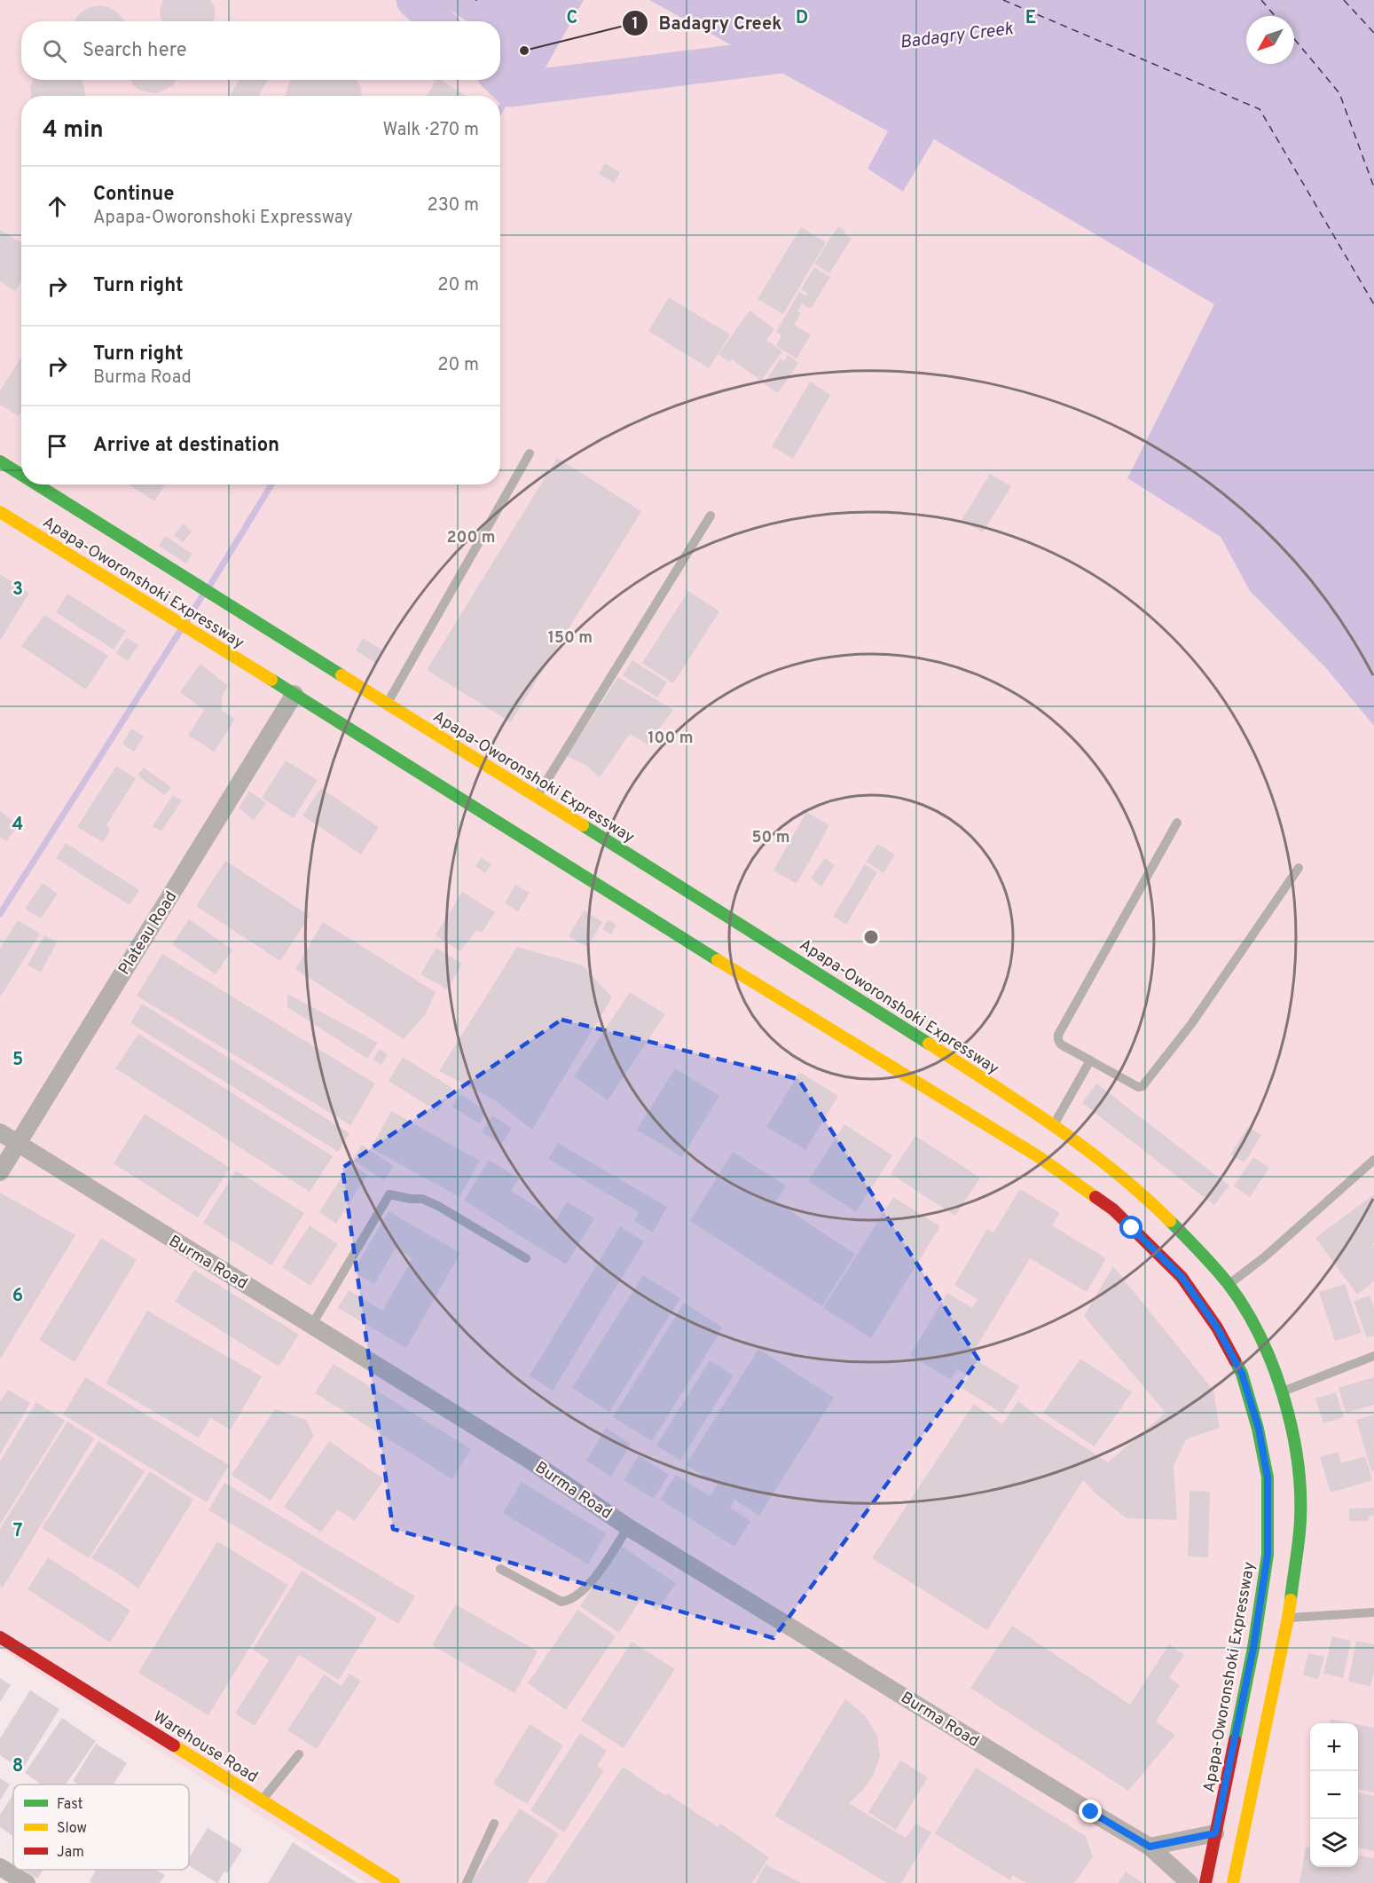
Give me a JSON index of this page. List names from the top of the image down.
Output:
{
  "streets": {
    "main road": ["Apapa-Oworonshoki Expressway", "Warehouse Road"],
    "street": ["Plateau Road", "Burma Road"]
  },
  "crossings": [
    ["Apapa-Oworonshoki Expressway", "Plateau Road"],
    ["Plateau Road", "Burma Road"]
  ],
  "water": ["Badagry Creek"],
  "places": ["Badagry Creek"],
  "legend": ["Fast", "Slow", "Jam"],
  "north": "bottom left",
  "page": {
    "search": "Search here",
    "heading": ["4 min", "Walk · 270 m"],
    "list": [
      ["Continue", "Apapa-Oworonshoki Expressway", "230 m"],
      ["Turn right", "20 m"],
      ["Turn right", "Burma Road", "20 m"],
      "Arrive at destination"
    ],
    "map_buttons": ["+", "−"]
  },
  "grid": {
    "columns": ["C", "D", "E"],
    "rows": [
      "3",
      "4",
      "5",
      "6",
      "7",
      "8"
    ]
  },
  "rings": [
    "200 m",
    "150 m",
    "100 m",
    "50 m"
  ]
}
